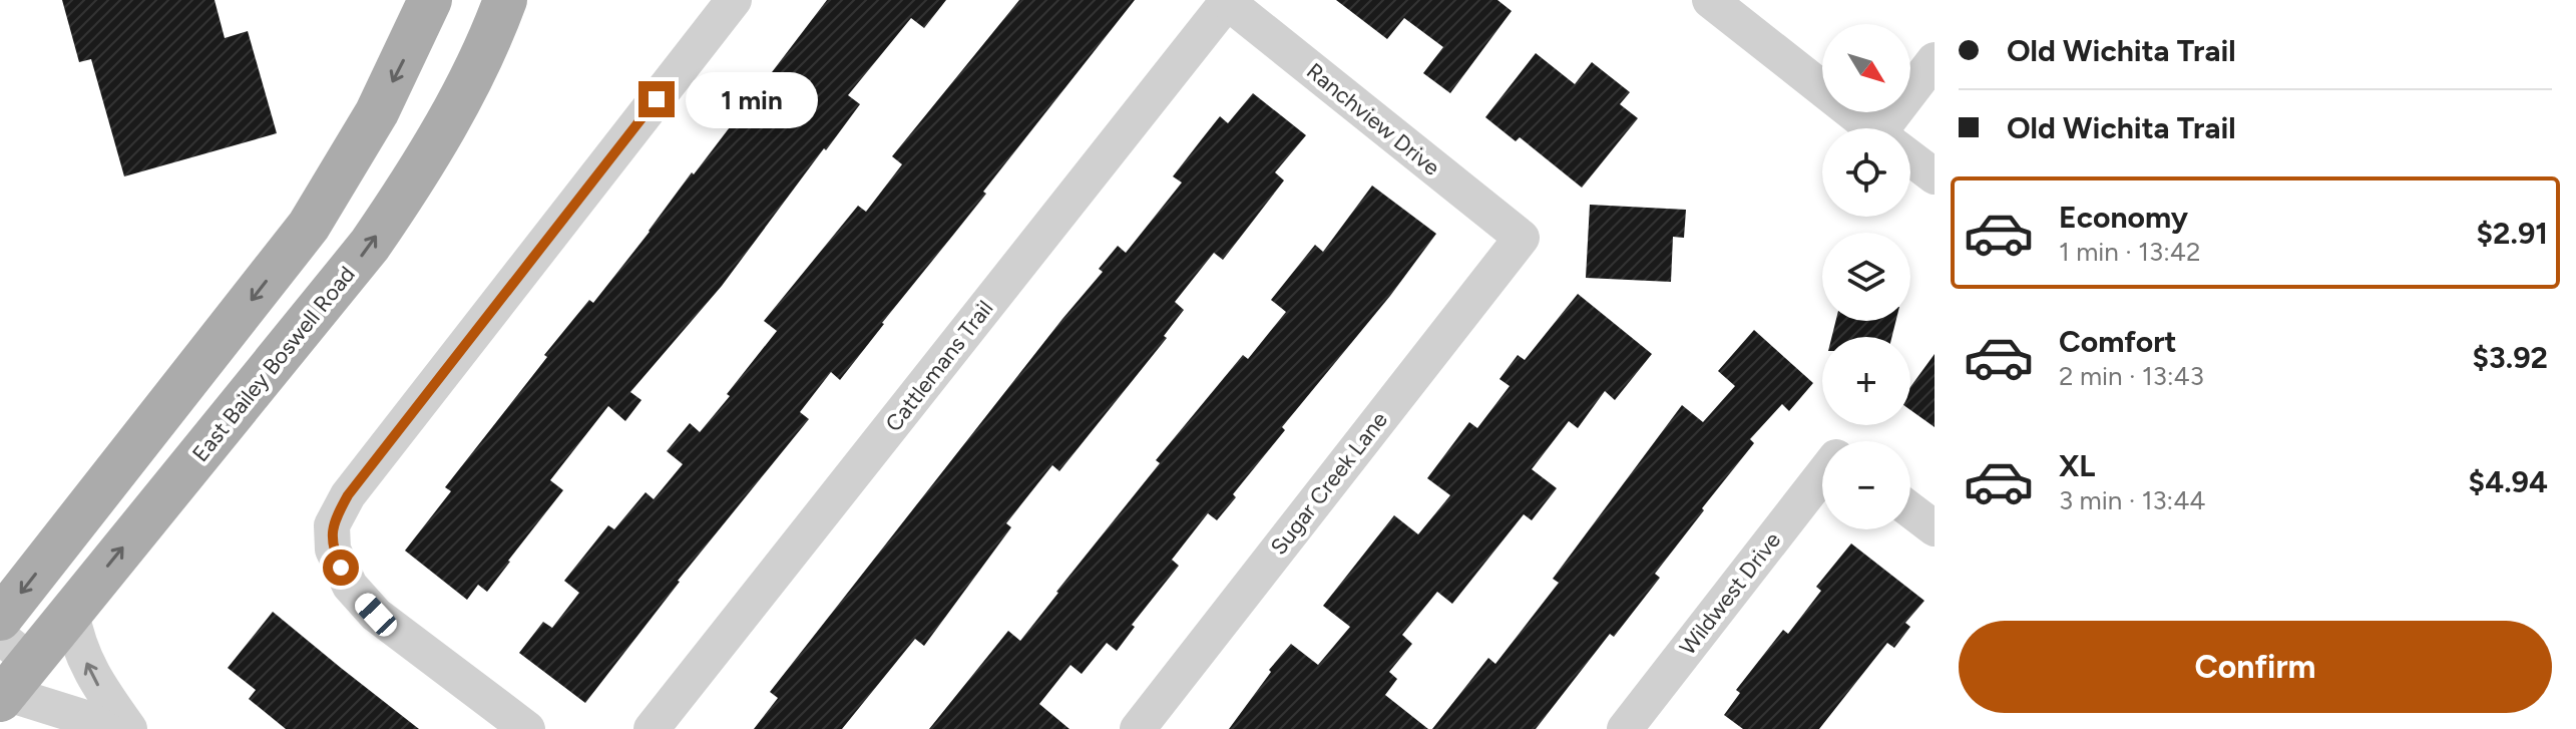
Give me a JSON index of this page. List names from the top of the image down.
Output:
{
  "streets": {
    "main road": ["East Bailey Boswell Road"],
    "street": [
      "Ranchview Drive",
      "Cattlemans Trail",
      "Sugar Creek Lane",
      "Wildwest Drive"
    ]
  },
  "crossings": [
    ["Ranchview Drive", "Cattlemans Trail"],
    ["Ranchview Drive", "Sugar Creek Lane"]
  ],
  "north": "bottom right",
  "page": {
    "banner": ["Old Wichita Trail", "Old Wichita Trail"],
    "map_buttons": ["+", "−"],
    "bubble": "1 min",
    "list": [
      {
        "name": "Economy",
        "note": "1 min · 13:42",
        "value": "$2.91"
      },
      {
        "name": "Comfort",
        "note": "2 min · 13:43",
        "value": "$3.92"
      },
      {
        "name": "XL",
        "note": "3 min · 13:44",
        "value": "$4.94"
      }
    ],
    "buttons": "Confirm"
  }
}
